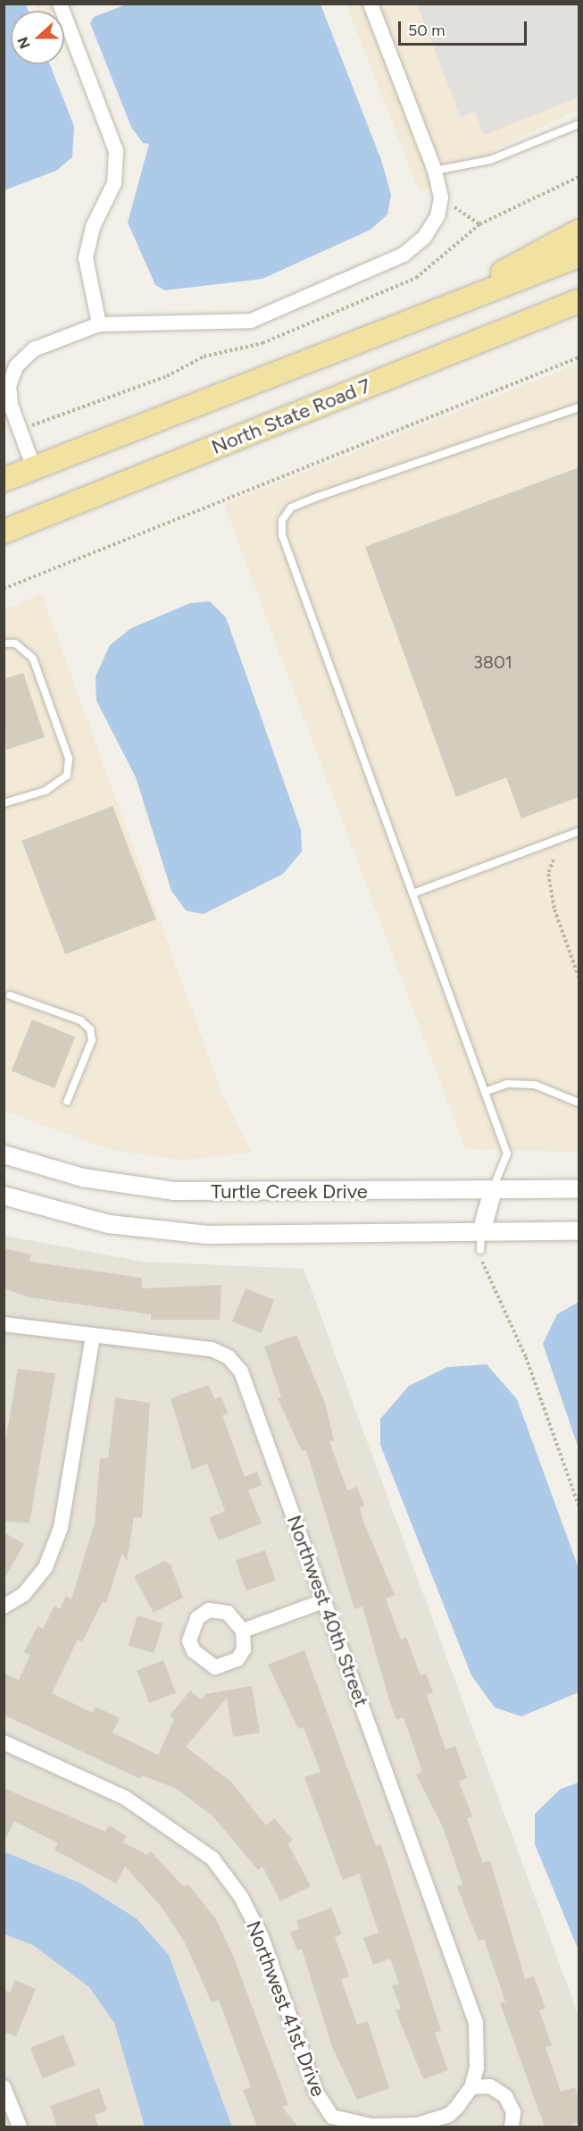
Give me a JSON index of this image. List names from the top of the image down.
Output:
{
  "streets": {
    "main road": ["North State Road 7"],
    "street": ["Turtle Creek Drive", "Northwest 40th Street", "Northwest 41st Drive"]
  },
  "house_numbers": ["3801"],
  "scale_bar": "50 m",
  "north": "left"
}
